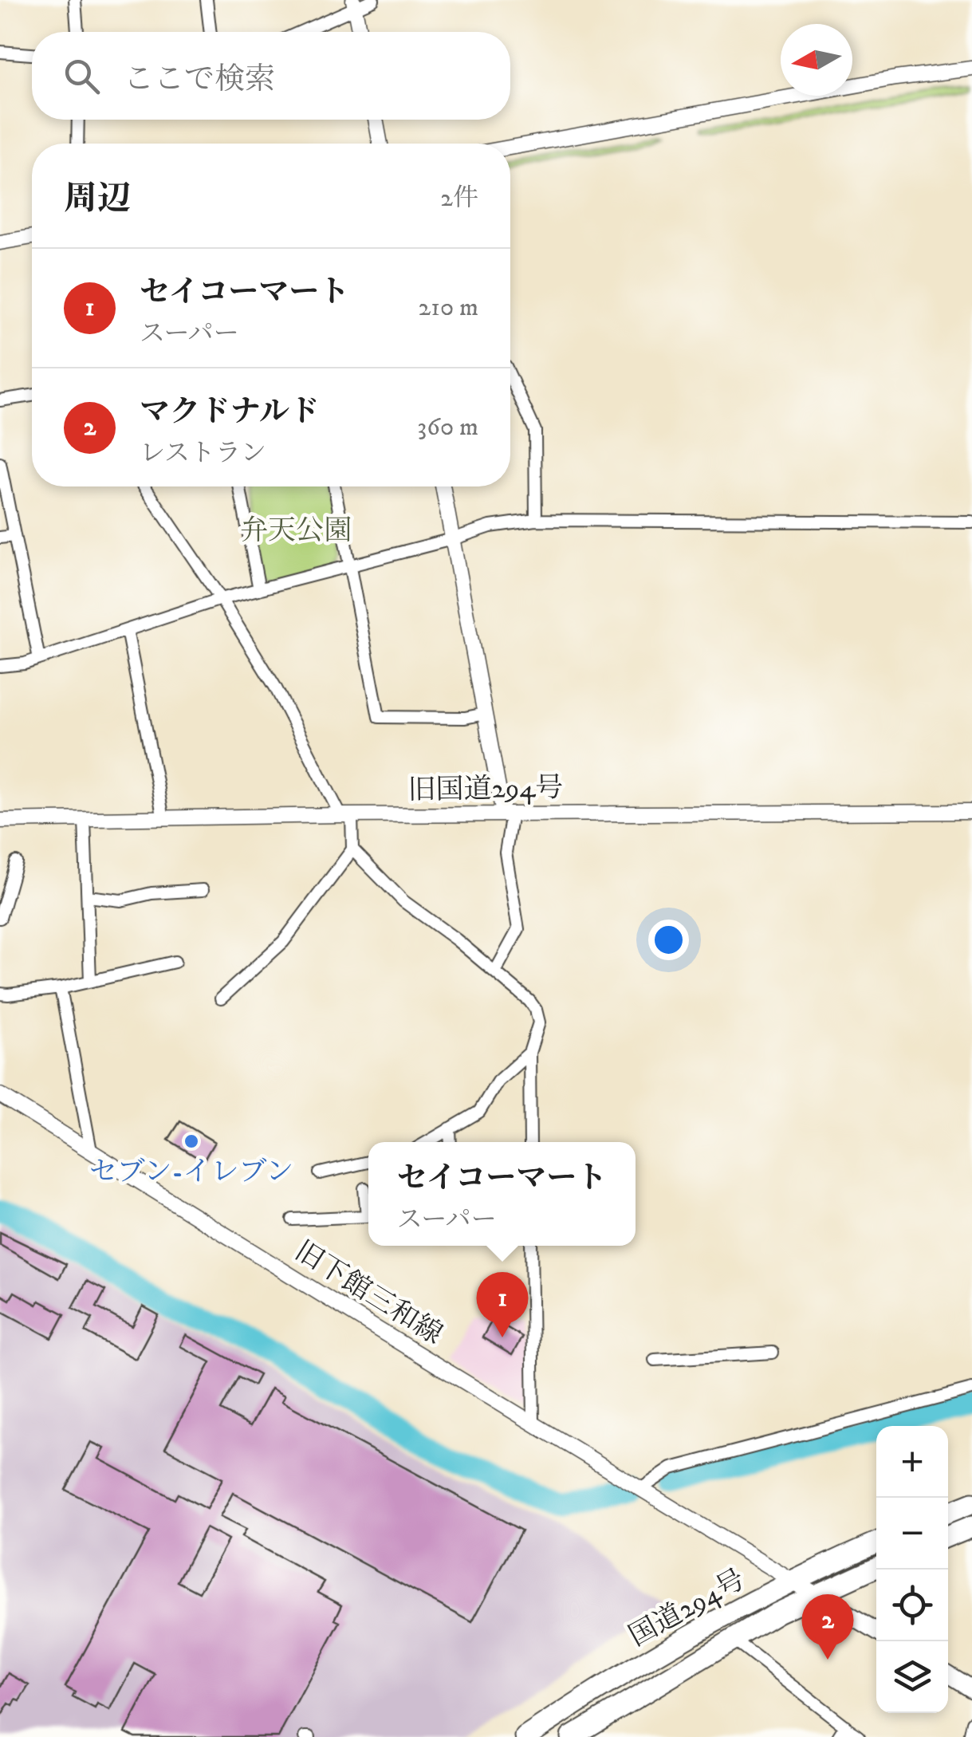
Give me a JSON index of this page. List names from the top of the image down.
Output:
{
  "streets": {
    "highway": ["国道294号"],
    "street": ["旧国道294号", "旧下館三和線"]
  },
  "crossings": [
    ["旧下館三和線", "国道294号"]
  ],
  "parks": ["弁天公園"],
  "places": ["セブン-イレブン"],
  "north": "left",
  "page": {
    "search": "ここで検索",
    "heading": ["周辺", "2件"],
    "list": [
      {
        "mark": "1",
        "name": "セイコーマート",
        "note": "スーパー",
        "value": "210 m"
      },
      {
        "mark": "2",
        "name": "マクドナルド",
        "note": "レストラン",
        "value": "360 m"
      }
    ],
    "popup": ["セイコーマート", "スーパー"],
    "pins": ["1", "2"],
    "map_buttons": ["+", "−"]
  }
}
